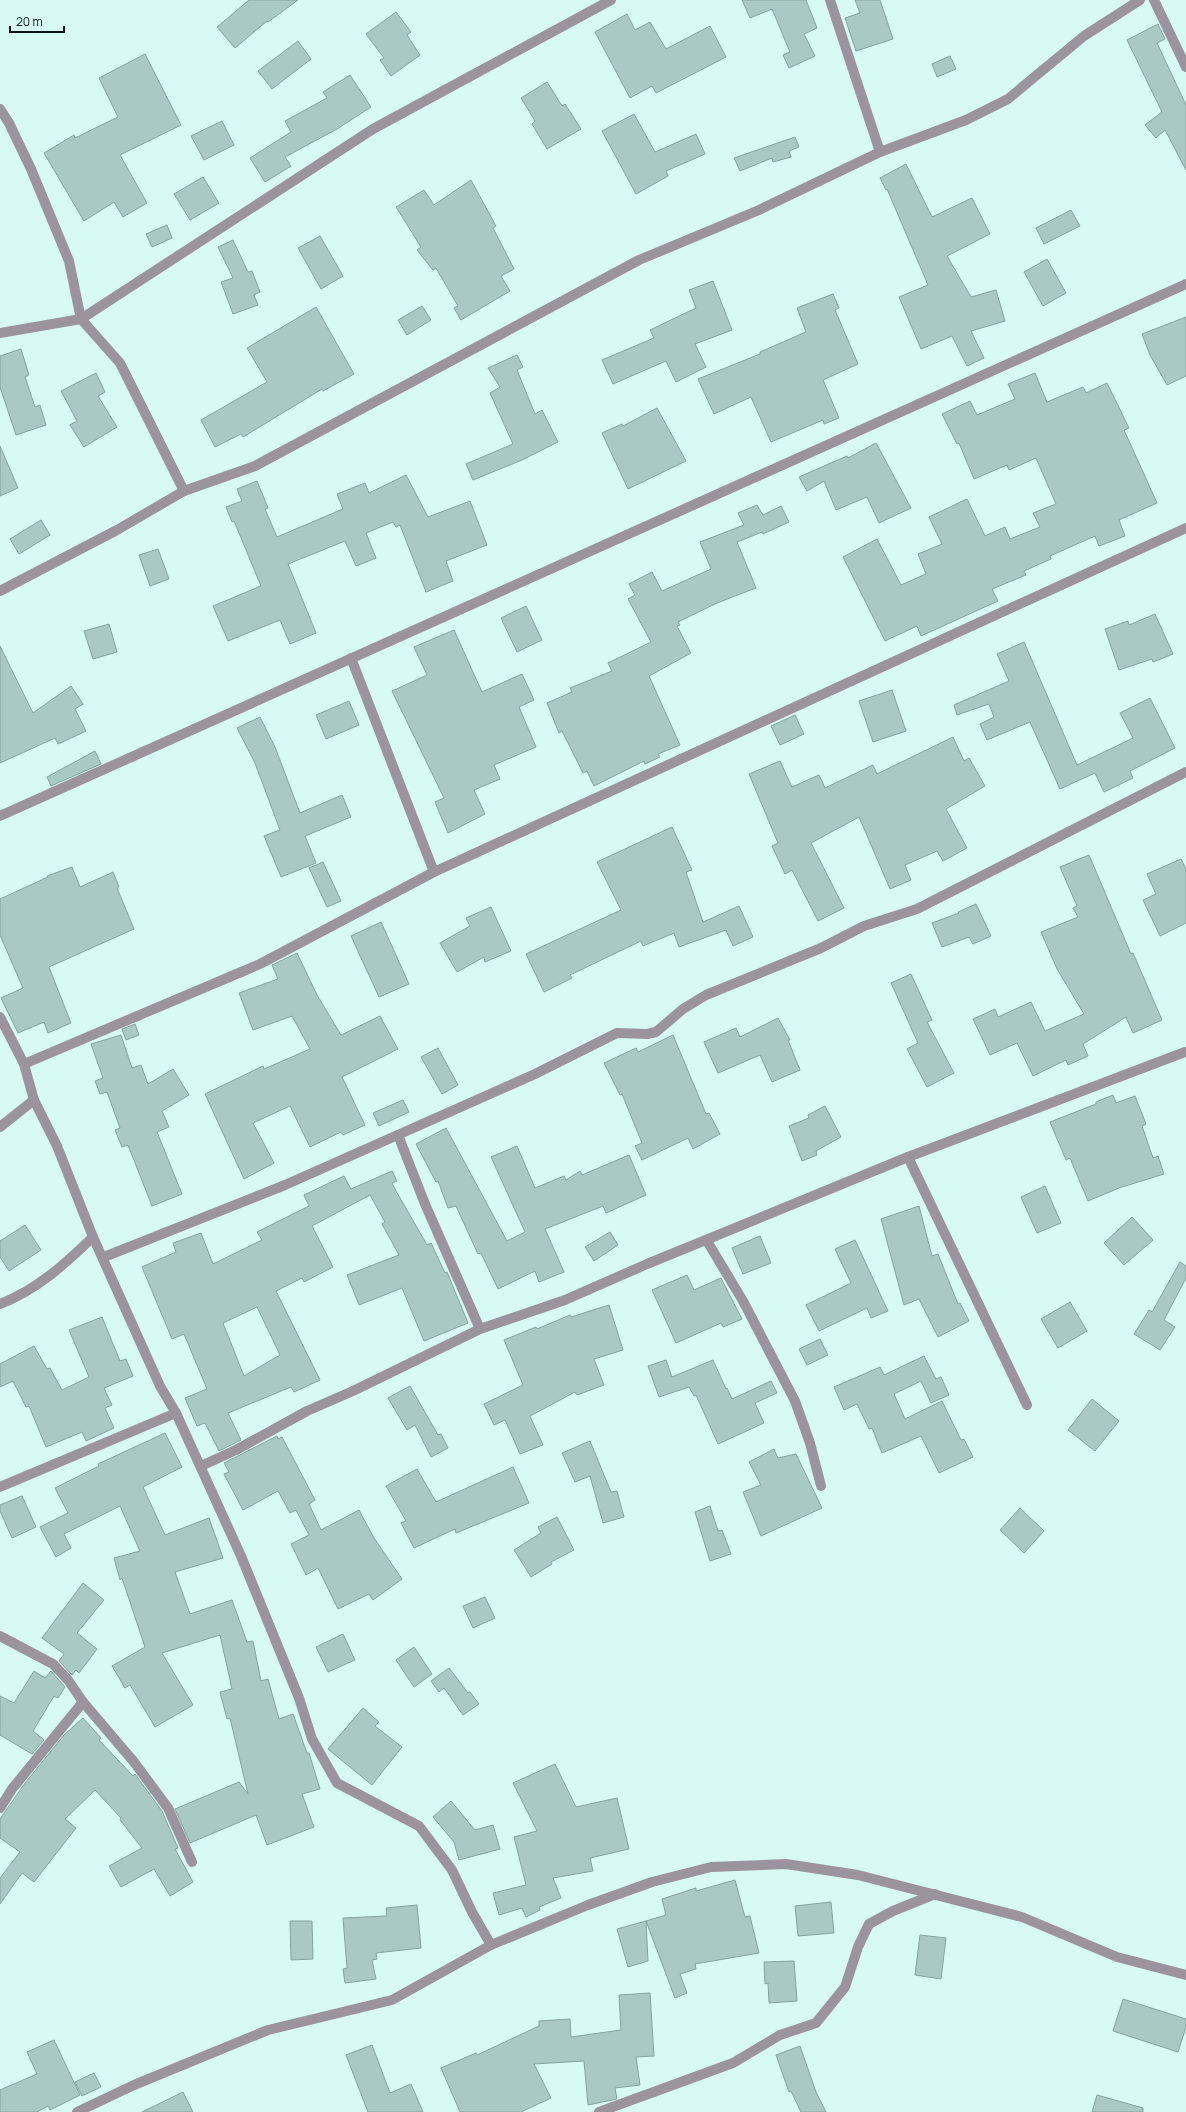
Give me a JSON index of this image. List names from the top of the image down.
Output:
{
  "scale_bar": "20 m"
}
